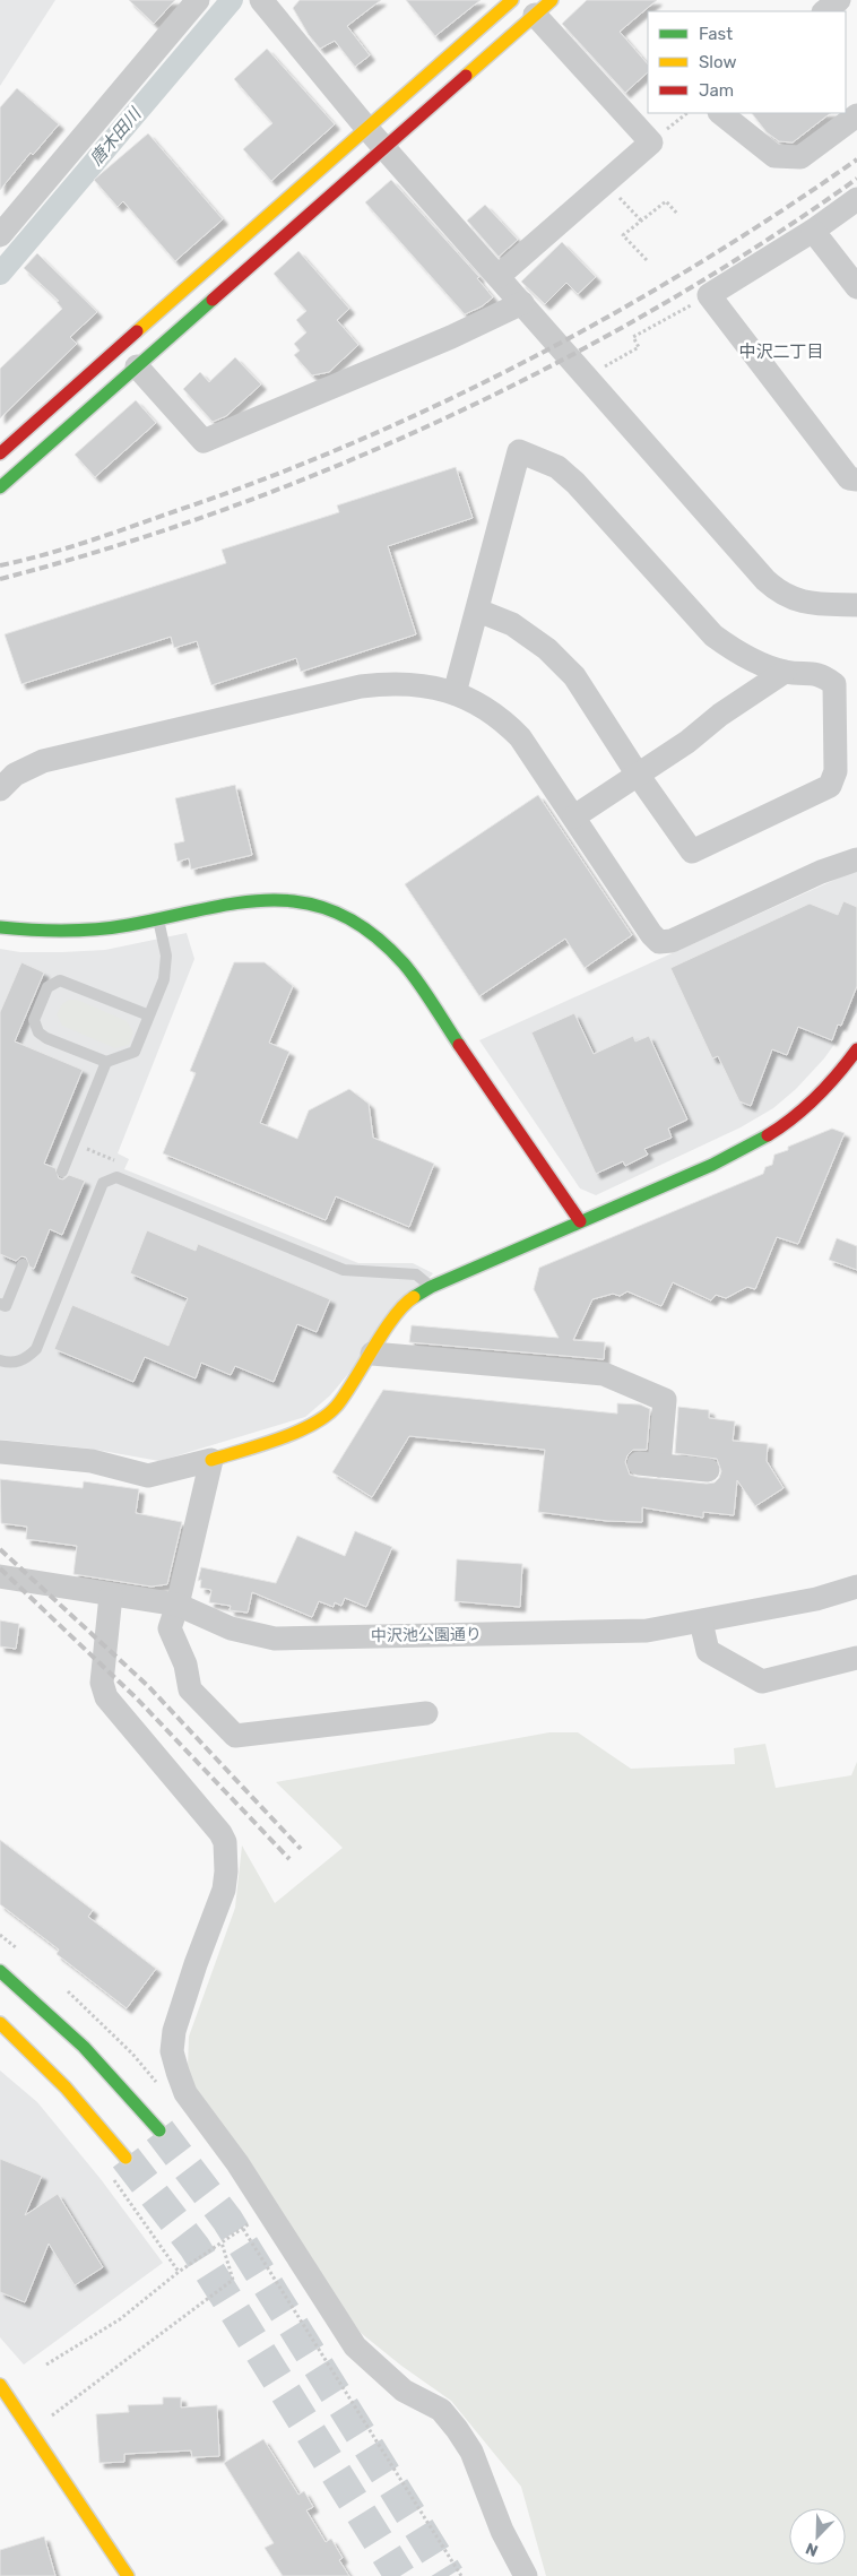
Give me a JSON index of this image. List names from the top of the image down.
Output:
{
  "streets": {
    "street": ["中沢池公園通り"]
  },
  "districts": ["中沢二丁目"],
  "water": ["唐木田川"],
  "legend": ["Fast", "Slow", "Jam"],
  "north": "bottom left"
}
